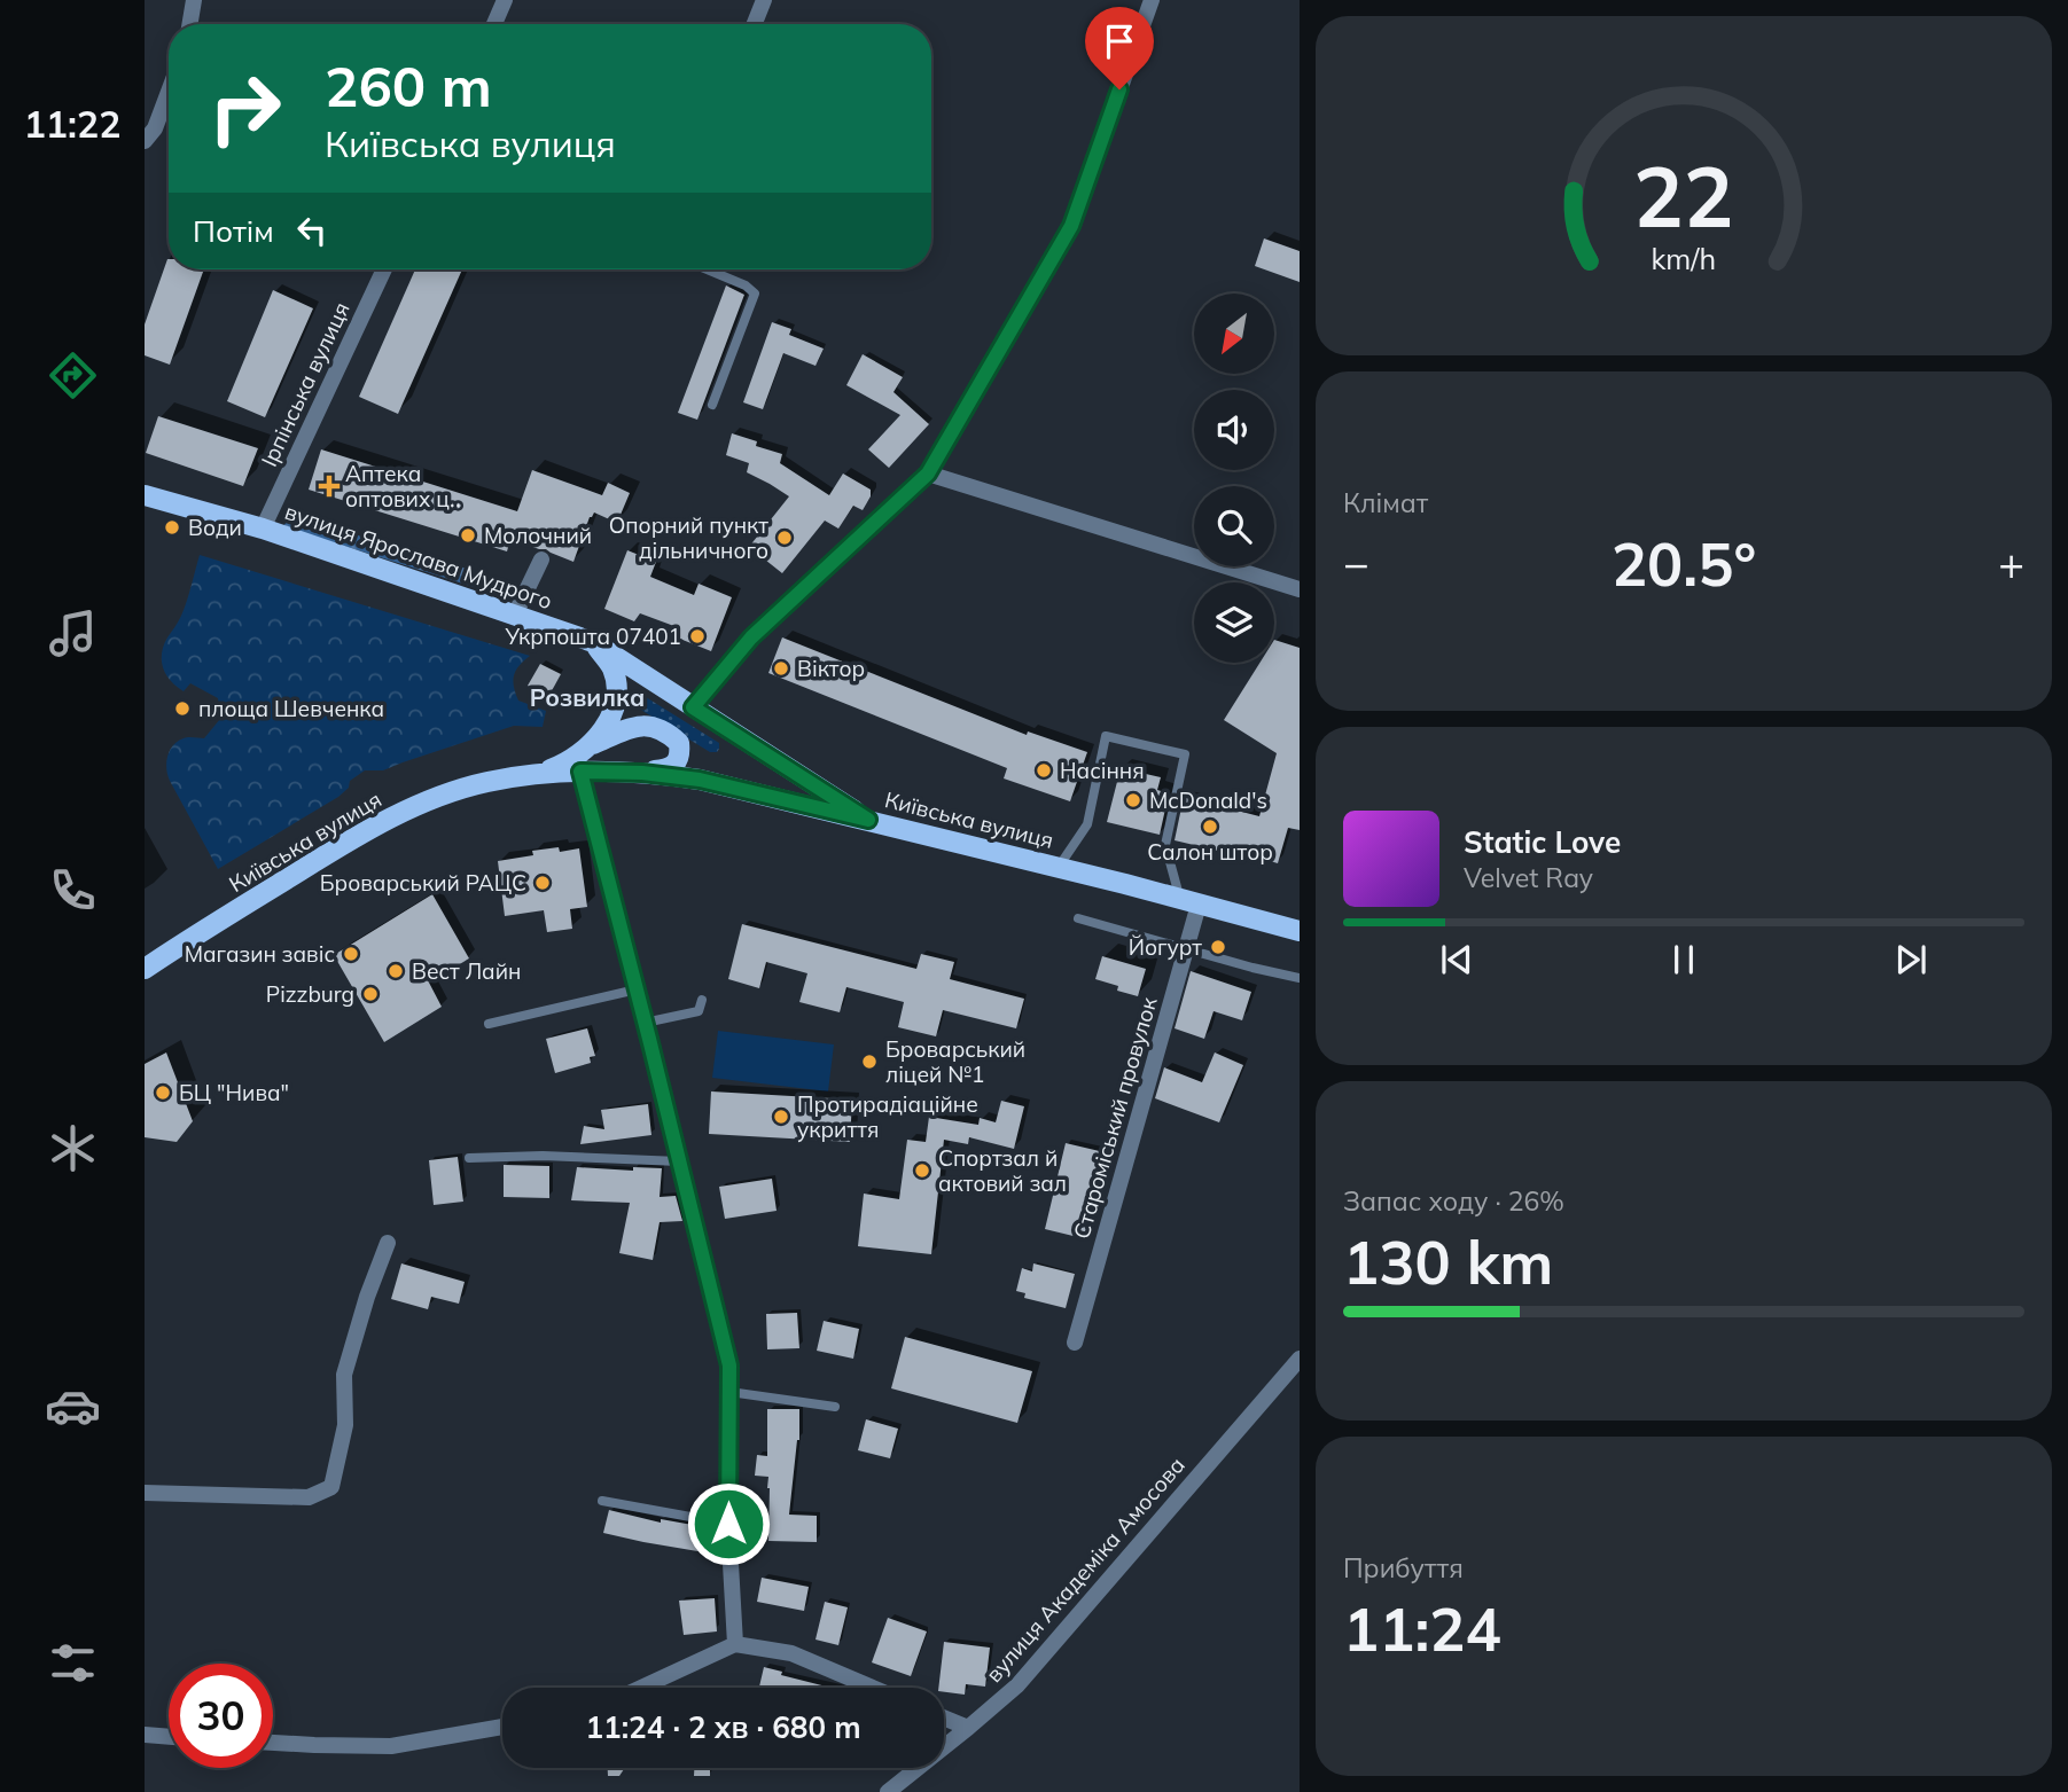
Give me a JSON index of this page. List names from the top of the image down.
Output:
{
  "streets": {
    "main road": ["вулиця Ярослава Мудрого", "Київська вулиця"],
    "street": ["Ірпінська вулиця", "Староміський провулок", "вулиця Академіка Амосова"]
  },
  "crossings": [
    ["Ірпінська вулиця", "вулиця Ярослава Мудрого"],
    ["вулиця Ярослава Мудрого", "Київська вулиця"],
    ["Київська вулиця", "Староміський провулок"]
  ],
  "districts": ["Розвилка"],
  "places": {
    "health": ["Аптека оптових ц‥"],
    "other": [
      "Води",
      "Молочний",
      "Опорний пункт дільничного",
      "Укрпошта 07401",
      "Віктор",
      "площа Шевченка",
      "Насіння",
      "McDonald's",
      "Салон штор",
      "Броварський РАЦС",
      "Йогурт",
      "Магазин завіс",
      "Вест Лайн",
      "Pizzburg",
      "Броварський ліцей №1",
      "БЦ \"Нива\"",
      "Протирадіаційне укриття",
      "Спортзал й актовий зал"
    ]
  },
  "north": "bottom left",
  "page": {
    "tabs": "11:22",
    "turn": ["260 m", "Київська вулиця"],
    "then": "Потім",
    "tile": [
      "Клімат",
      ["Запас ходу · 26%", "130 km"],
      ["Прибуття", "11:24"]
    ],
    "heat": ["−", "20.5°", "+"],
    "song": ["Static Love", "Velvet Ray"],
    "limit": "30",
    "trip": "11:24 · 2 хв · 680 m",
    "gauge": ["22", "km/h"]
  }
}
